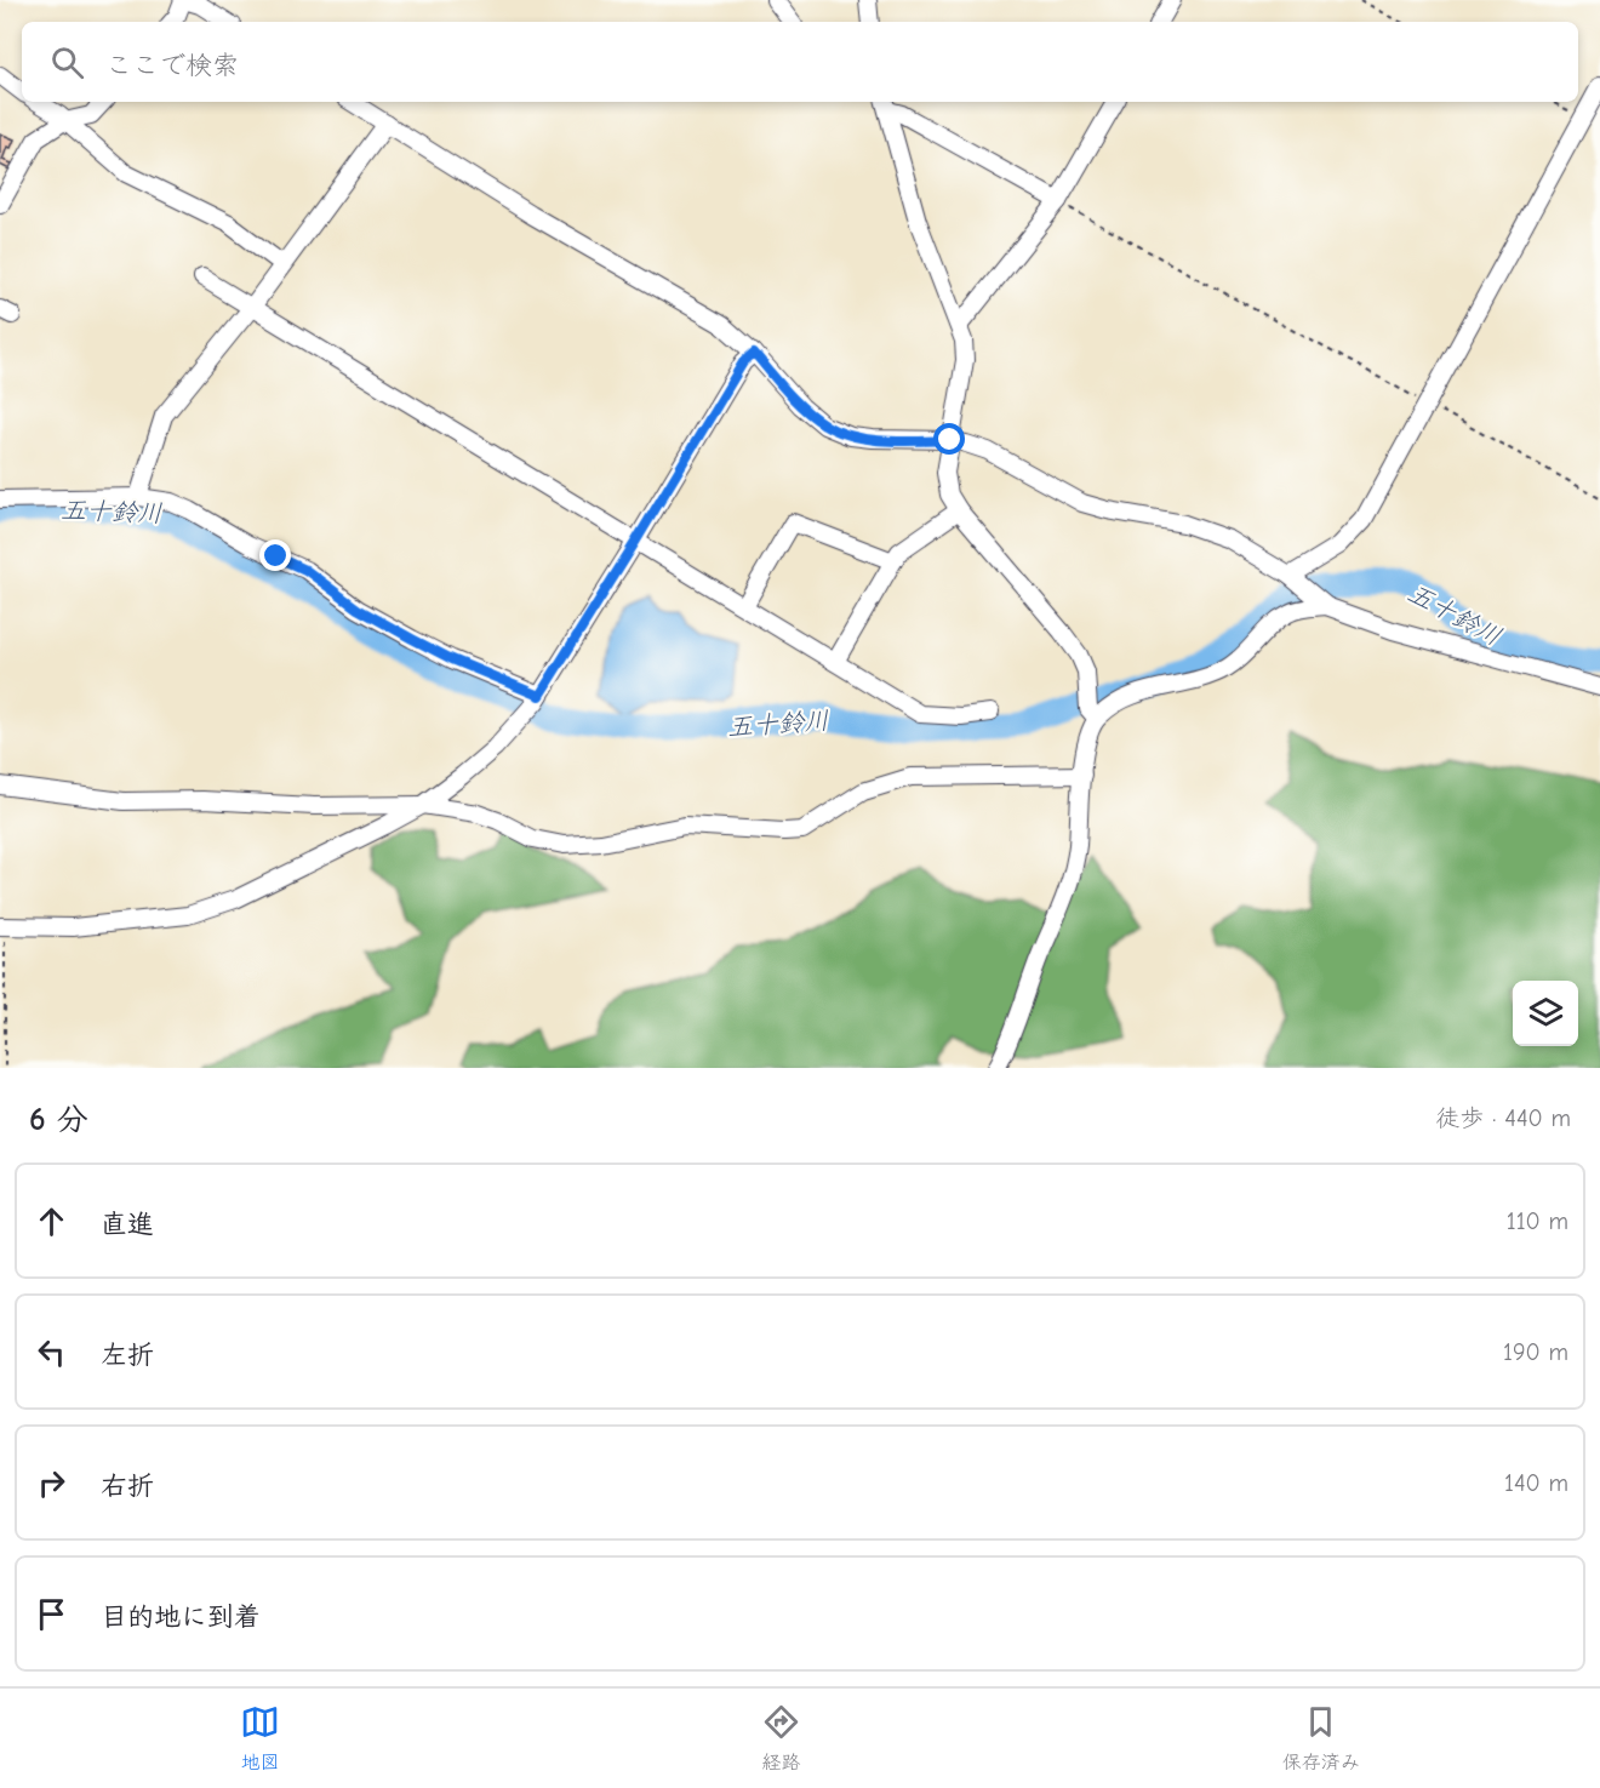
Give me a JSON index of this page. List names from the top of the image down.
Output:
{
  "water": ["五十鈴川"],
  "page": {
    "search": "ここで検索",
    "heading": ["6 分", "徒歩 · 440 m"],
    "list": [
      ["直進", "110 m"],
      ["左折", "190 m"],
      ["右折", "140 m"],
      "目的地に到着"
    ],
    "nav": ["地図", "経路", "保存済み"]
  }
}
